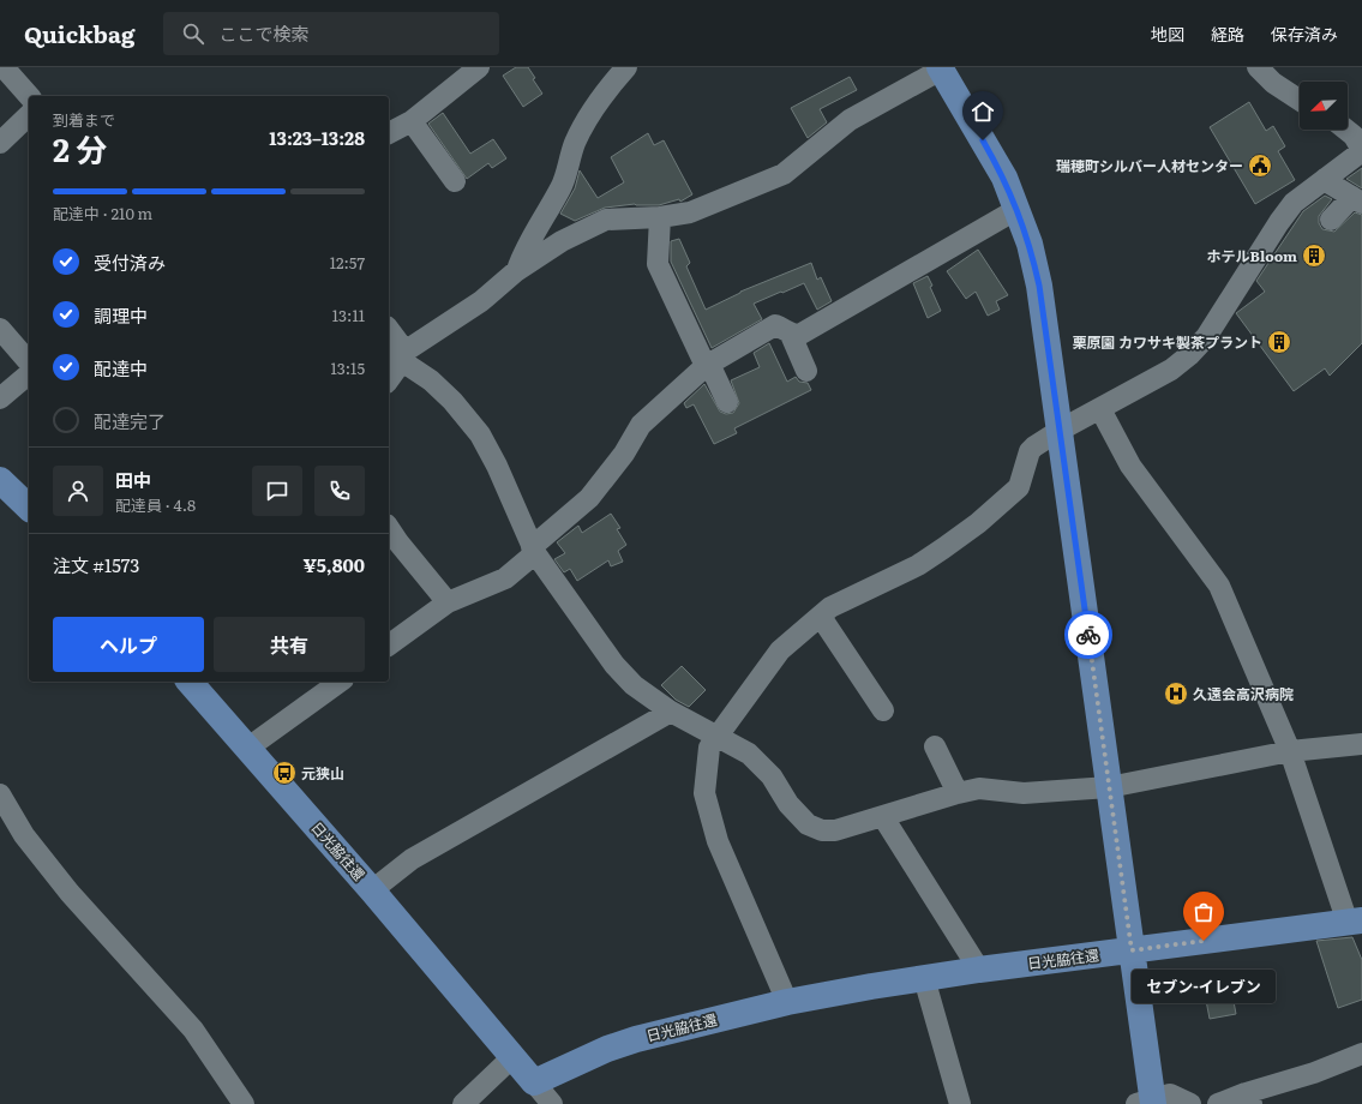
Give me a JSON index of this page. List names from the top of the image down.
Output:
{
  "streets": {
    "main road": ["日光脇往還"]
  },
  "places": {
    "public building": ["瑞穂町シルバー人材センター"],
    "building": ["ホテルBloom", "栗原園 カワサキ製茶プラント"],
    "hospital": ["久遠会高沢病院"],
    "bus stop": ["元狭山"],
    "other": ["セブン-イレブン"]
  },
  "north": "bottom left",
  "page": {
    "header": "Quickbag",
    "search": "ここで検索",
    "nav": ["地図", "経路", "保存済み"],
    "heading": ["2 分", "到着まで", "13:23–13:28"],
    "panel": [
      "田中",
      "配達員 · 4.8",
      "注文 #1573",
      "¥5,800"
    ],
    "bar": "配達中 · 210 m",
    "list": [
      ["受付済み", "12:57"],
      ["調理中", "13:11"],
      ["配達中", "13:15"],
      "配達完了"
    ],
    "buttons": ["ヘルプ", "共有"],
    "bubble": "セブン-イレブン"
  }
}
